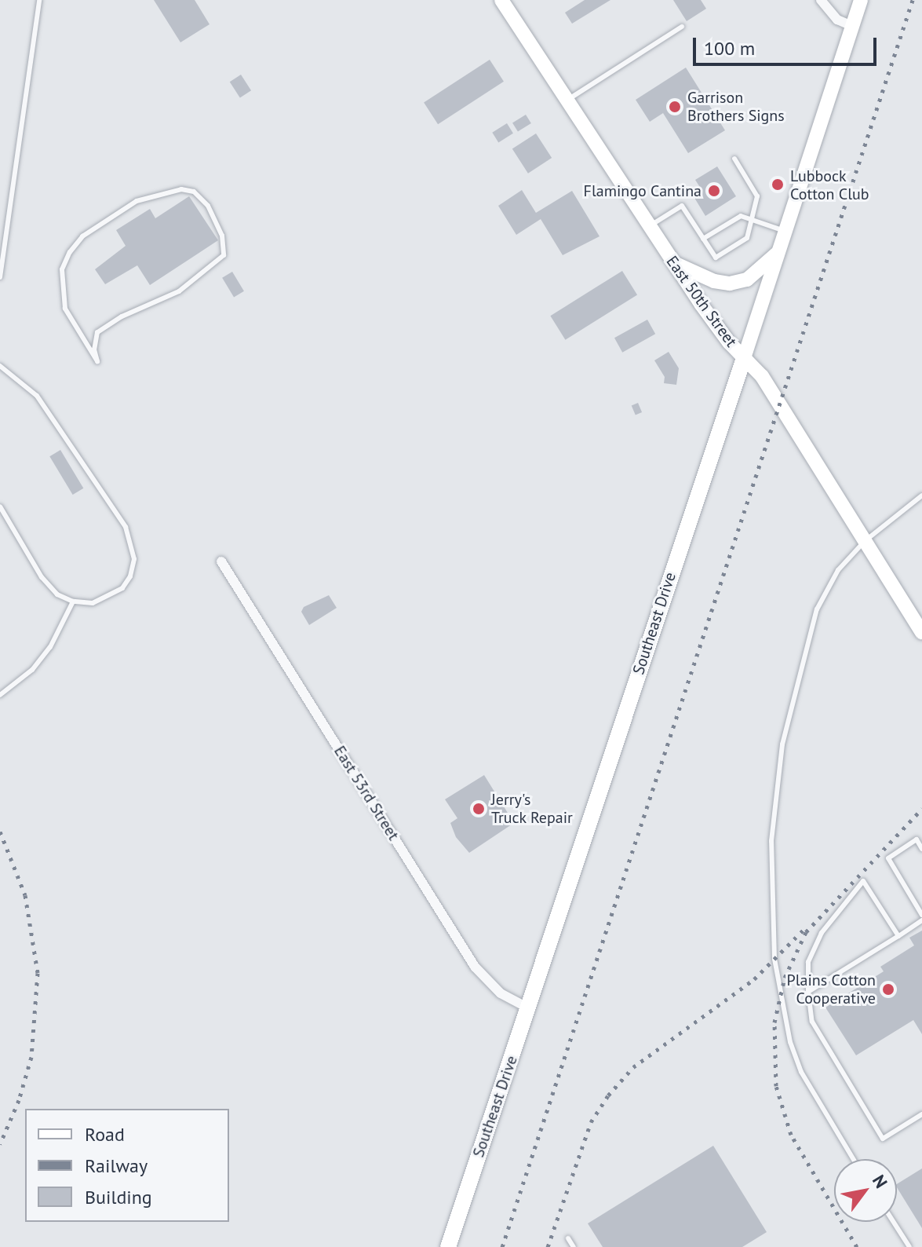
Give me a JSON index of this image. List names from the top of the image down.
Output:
{
  "streets": {
    "main road": ["East 50th Street", "Southeast Drive"],
    "street": ["East 53rd Street"]
  },
  "crossings": [
    ["East 50th Street", "Southeast Drive"],
    ["Southeast Drive", "East 53rd Street"]
  ],
  "places": [
    "Garrison Brothers Signs",
    "Lubbock Cotton Club",
    "Flamingo Cantina",
    "Jerry's Truck Repair",
    "Plains Cotton Cooperative"
  ],
  "legend": ["Road", "Railway", "Building"],
  "scale_bar": "100 m",
  "north": "top right"
}
